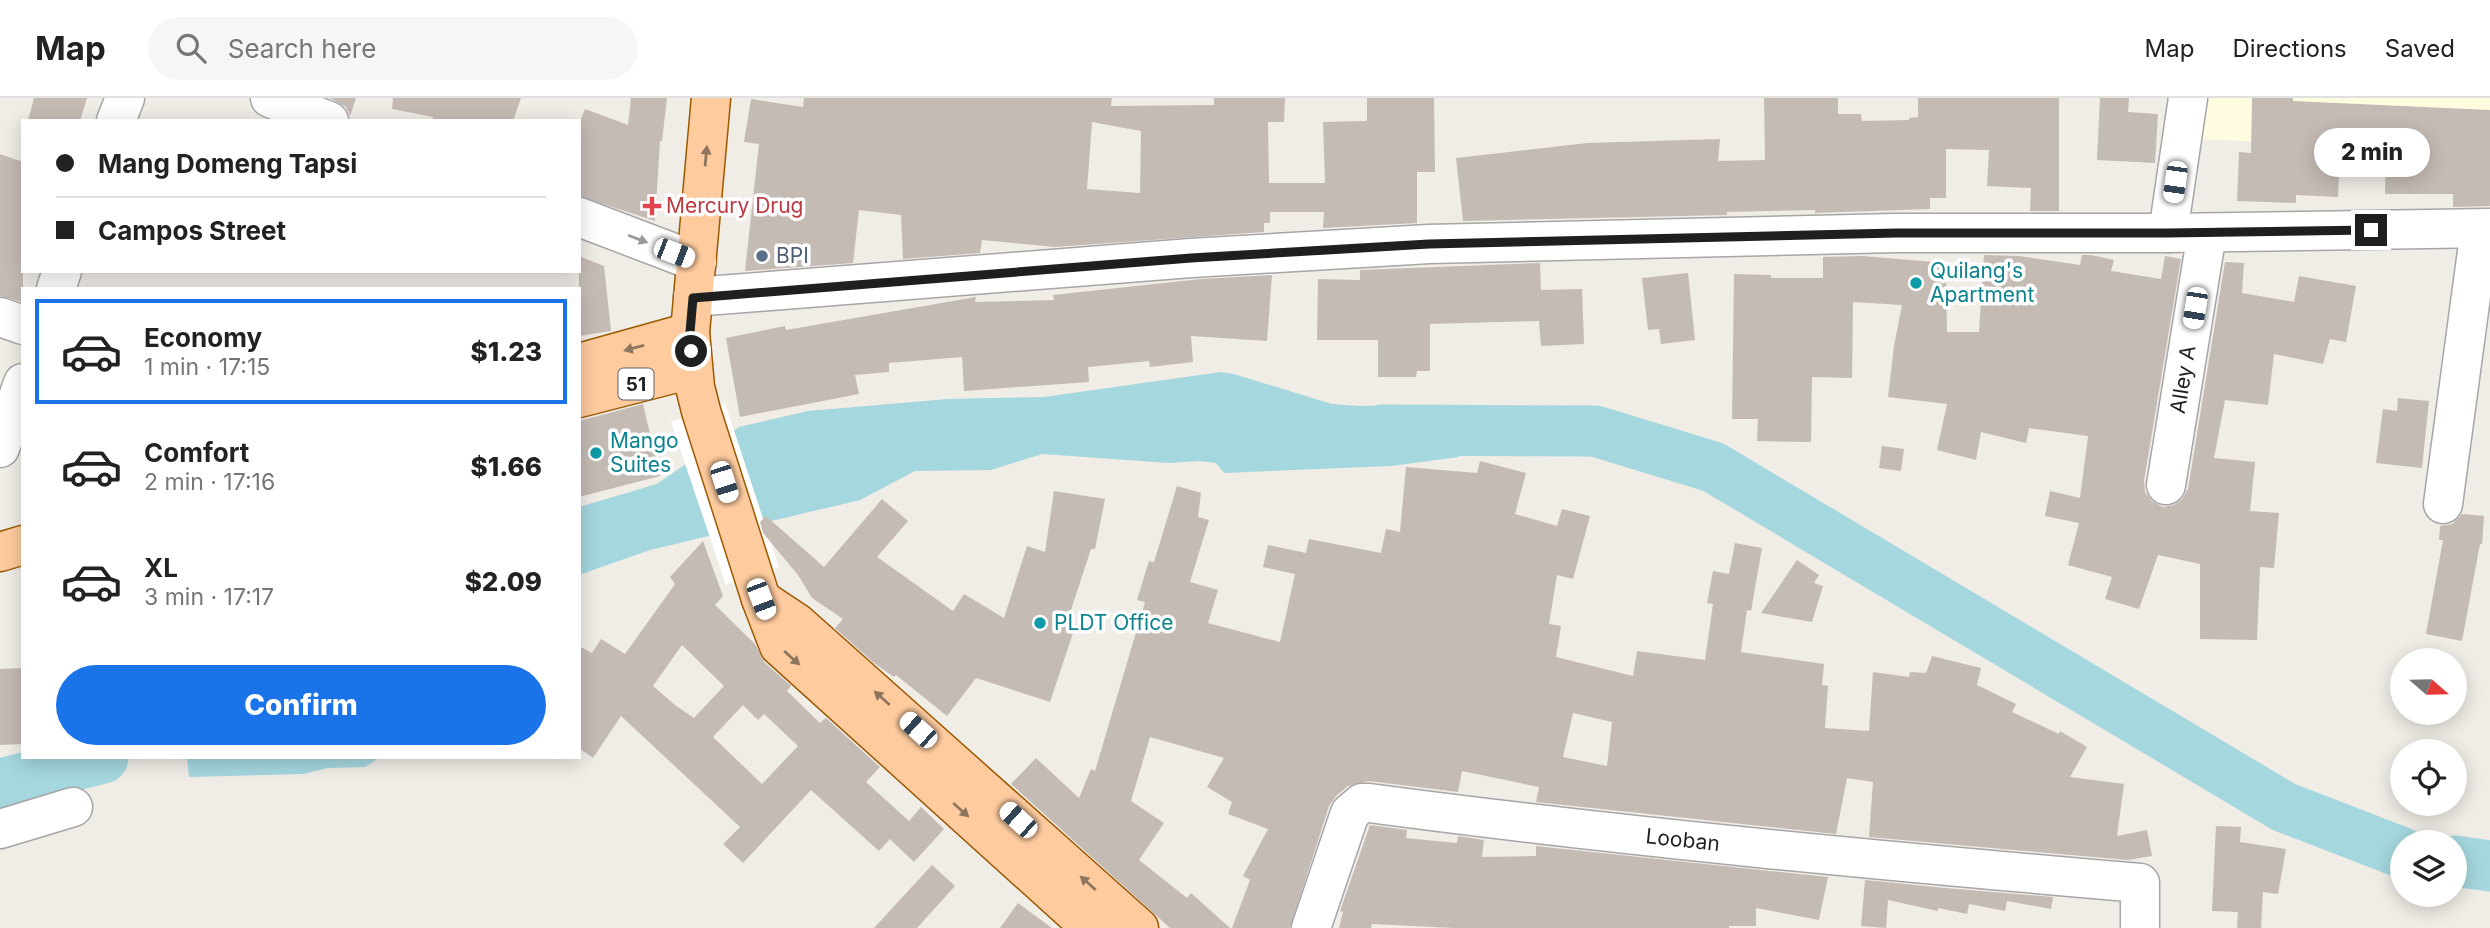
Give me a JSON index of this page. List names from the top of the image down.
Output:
{
  "streets": {
    "main road": ["51"],
    "street": ["Alley A", "Looban"]
  },
  "places": {
    "health": ["Mercury Drug"],
    "other": [
      "BPI",
      "Quilang's Apartment",
      "Mango Suites",
      "PLDT Office"
    ]
  },
  "north": "right",
  "page": {
    "header": "Map",
    "search": "Search here",
    "nav": ["Map", "Directions", "Saved"],
    "banner": ["Mang Domeng Tapsi", "Campos Street"],
    "bubble": "2 min",
    "list": [
      {
        "name": "Economy",
        "note": "1 min · 17:15",
        "value": "$1.23"
      },
      {
        "name": "Comfort",
        "note": "2 min · 17:16",
        "value": "$1.66"
      },
      {
        "name": "XL",
        "note": "3 min · 17:17",
        "value": "$2.09"
      }
    ],
    "buttons": "Confirm"
  }
}
